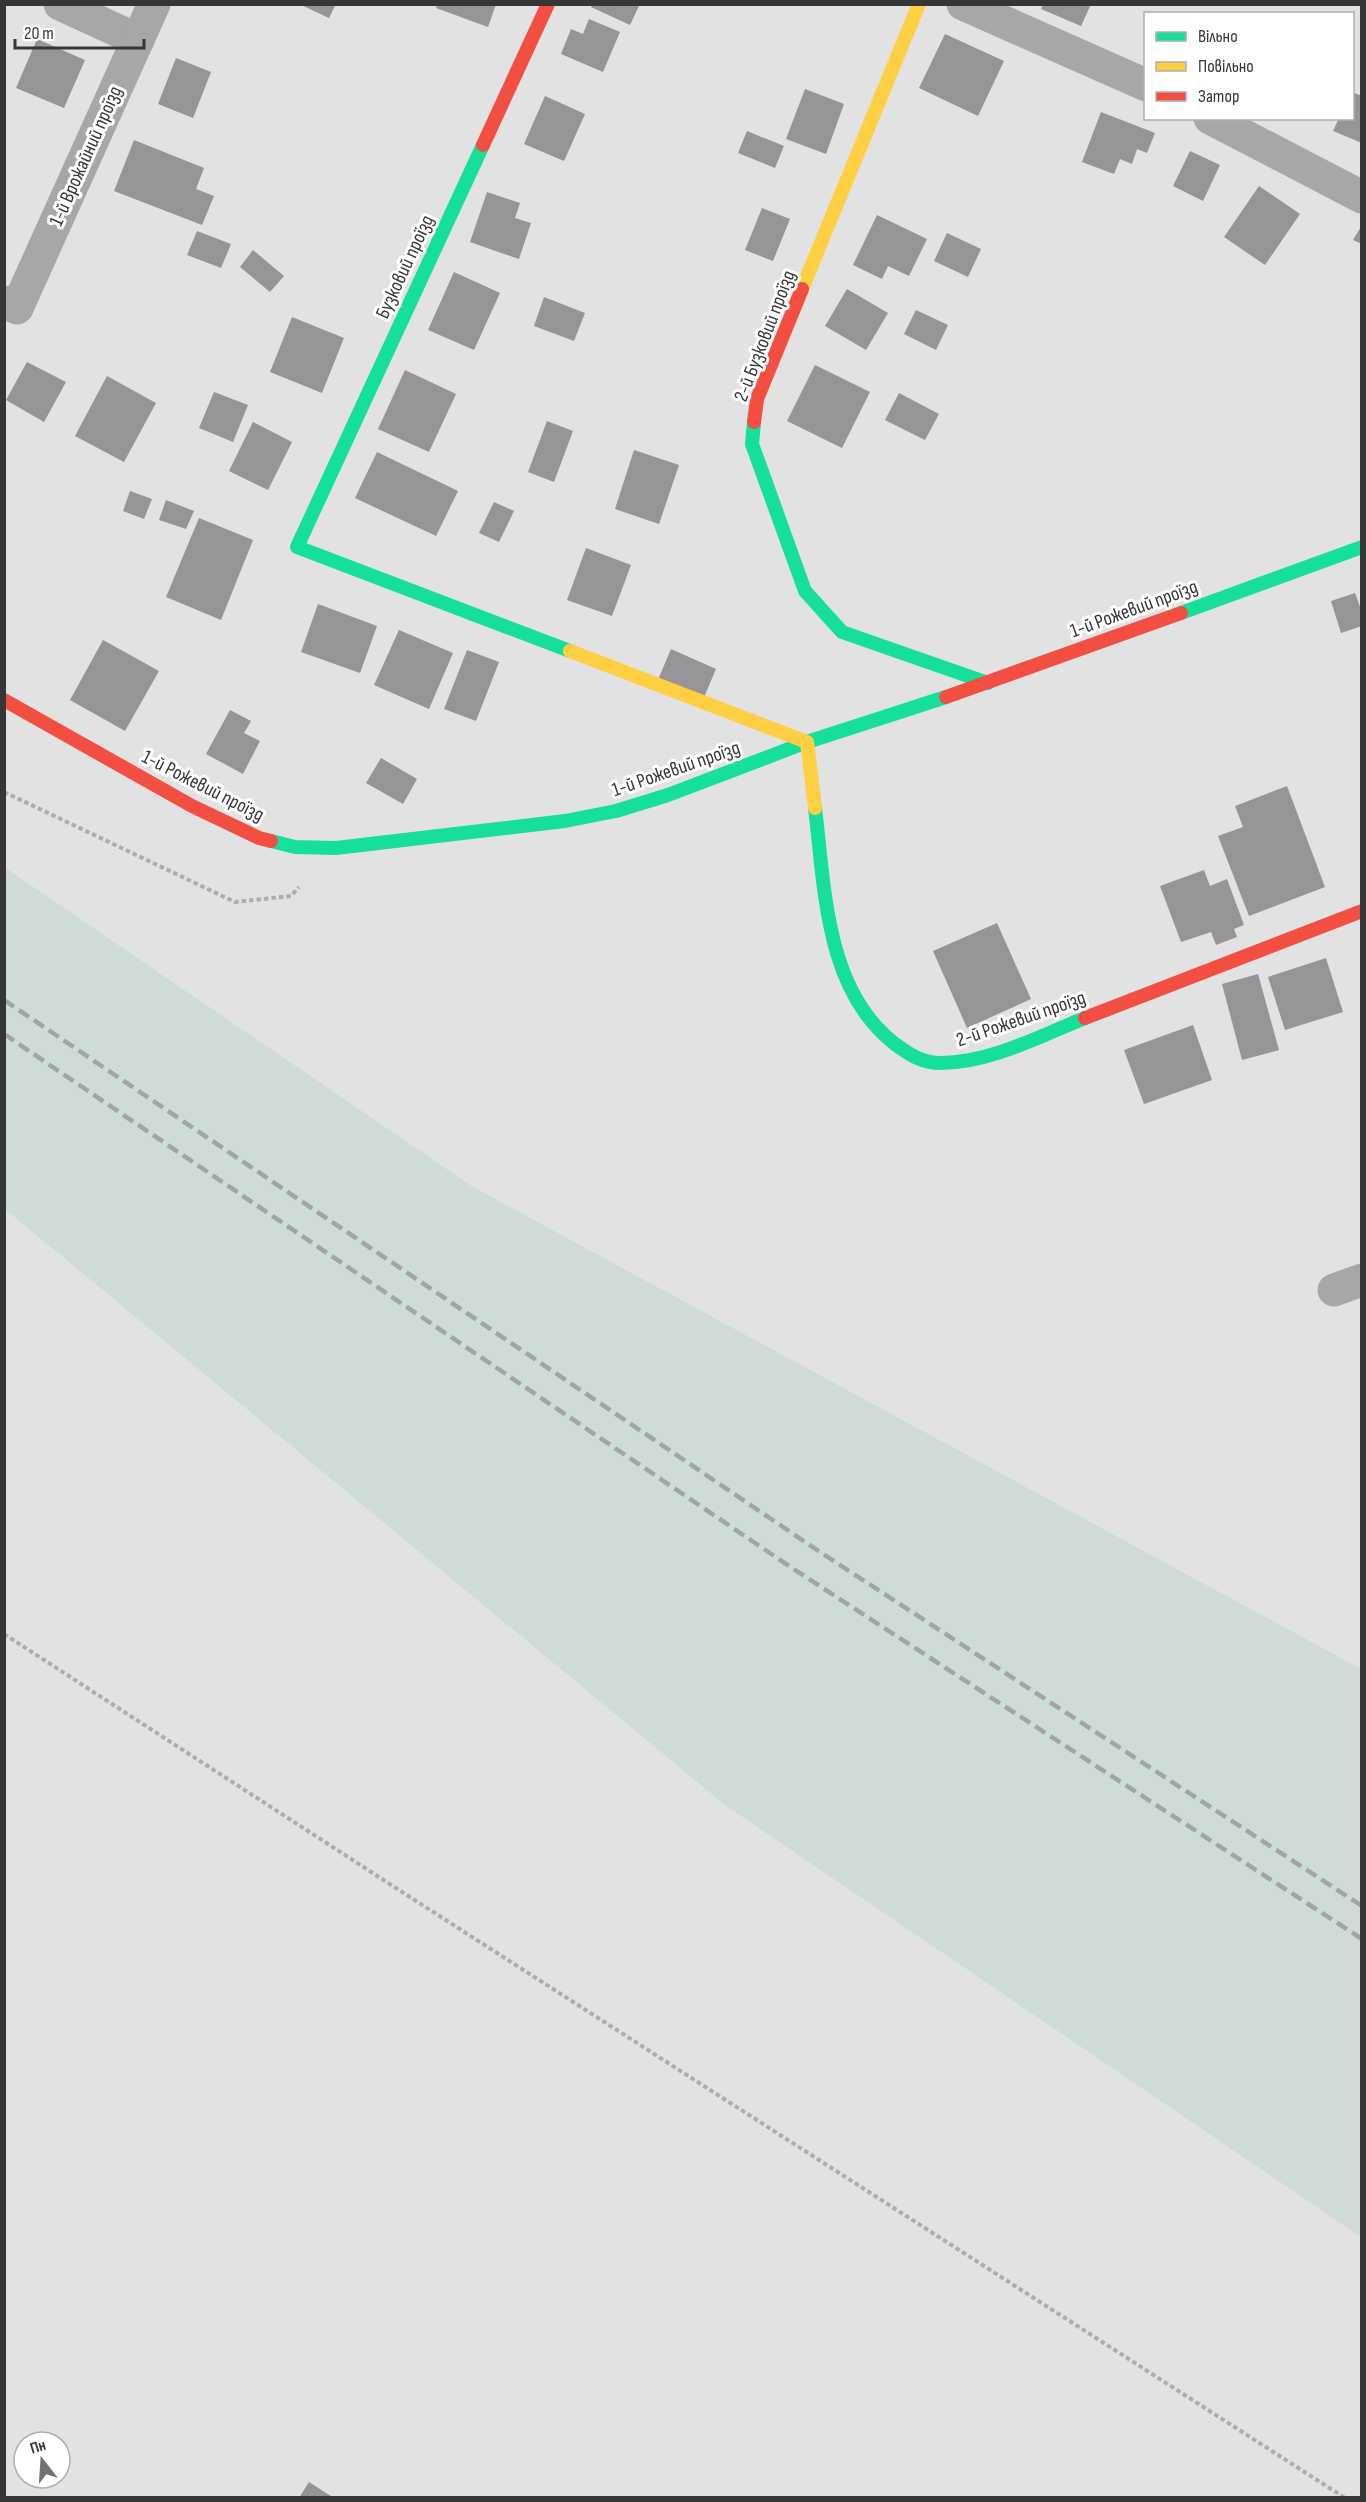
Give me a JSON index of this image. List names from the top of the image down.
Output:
{
  "streets": {
    "street": [
      "1-й Врожайний проїзд",
      "Бузковий проїзд",
      "2-й Бузковий проїзд",
      "1-й Рожевий проїзд",
      "2-й Рожевий проїзд"
    ]
  },
  "crossings": [
    ["Бузковий проїзд", "1-й Рожевий проїзд"],
    ["Бузковий проїзд", "2-й Рожевий проїзд"],
    ["2-й Бузковий проїзд", "1-й Рожевий проїзд"],
    ["1-й Рожевий проїзд", "2-й Рожевий проїзд"]
  ],
  "legend": ["Вільно", "Повільно", "Затор"],
  "scale_bar": "20 m",
  "north": "top"
}
